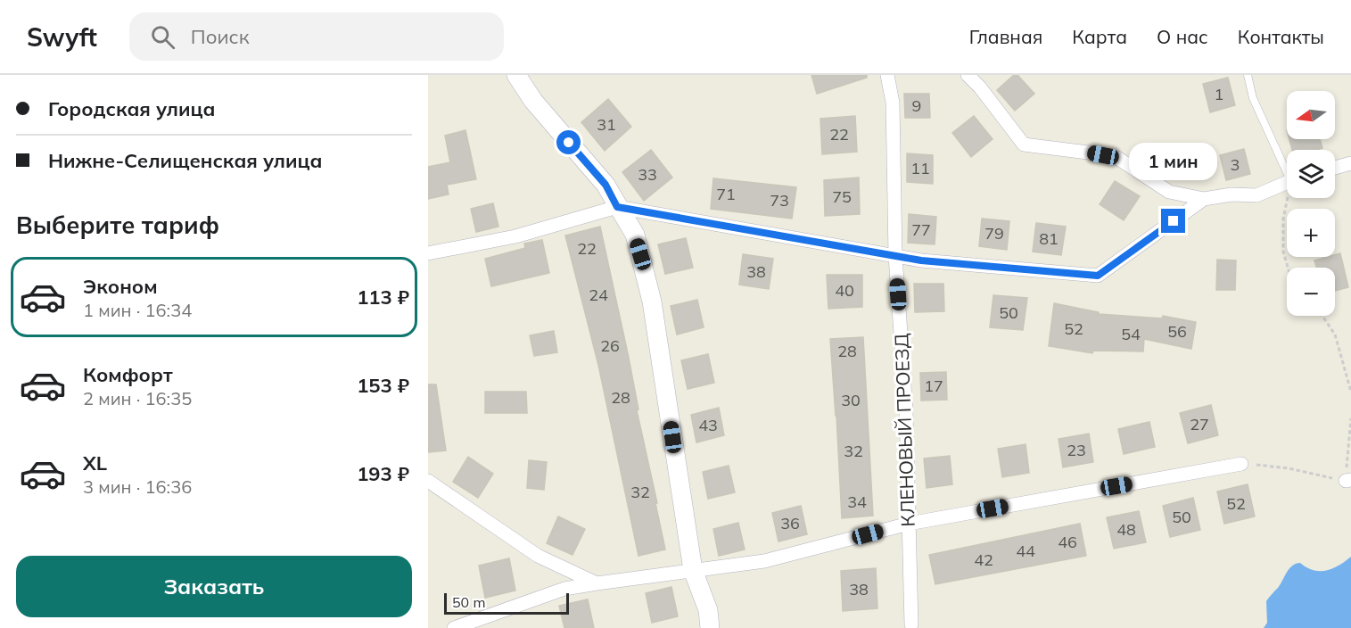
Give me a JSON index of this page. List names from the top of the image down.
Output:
{
  "streets": {
    "street": ["КЛЕНОВЫЙ ПРОЕЗД"]
  },
  "house_numbers": [
    "1",
    "9",
    "31",
    "22",
    "3",
    "11",
    "33",
    "71",
    "75",
    "73",
    "77",
    "79",
    "81",
    "22",
    "38",
    "40",
    "24",
    "50",
    "52",
    "56",
    "54",
    "26",
    "28",
    "17",
    "28",
    "30",
    "27",
    "43",
    "23",
    "32",
    "32",
    "34",
    "52",
    "50",
    "36",
    "48",
    "46",
    "44",
    "42",
    "38"
  ],
  "scale_bar": "50 m",
  "north": "left",
  "page": {
    "header": "Swyft",
    "search": "Поиск",
    "nav": [
      "Главная",
      "Карта",
      "О нас",
      "Контакты"
    ],
    "banner": ["Городская улица", "Нижне-Селищенская улица"],
    "map_buttons": ["+", "−"],
    "bubble": "1 мин",
    "heading": "Выберите тариф",
    "list": [
      {
        "name": "Эконом",
        "note": "1 мин · 16:34",
        "value": "113 ₽"
      },
      {
        "name": "Комфорт",
        "note": "2 мин · 16:35",
        "value": "153 ₽"
      },
      {
        "name": "XL",
        "note": "3 мин · 16:36",
        "value": "193 ₽"
      }
    ],
    "buttons": "Заказать",
    "scale": "50 m"
  }
}
